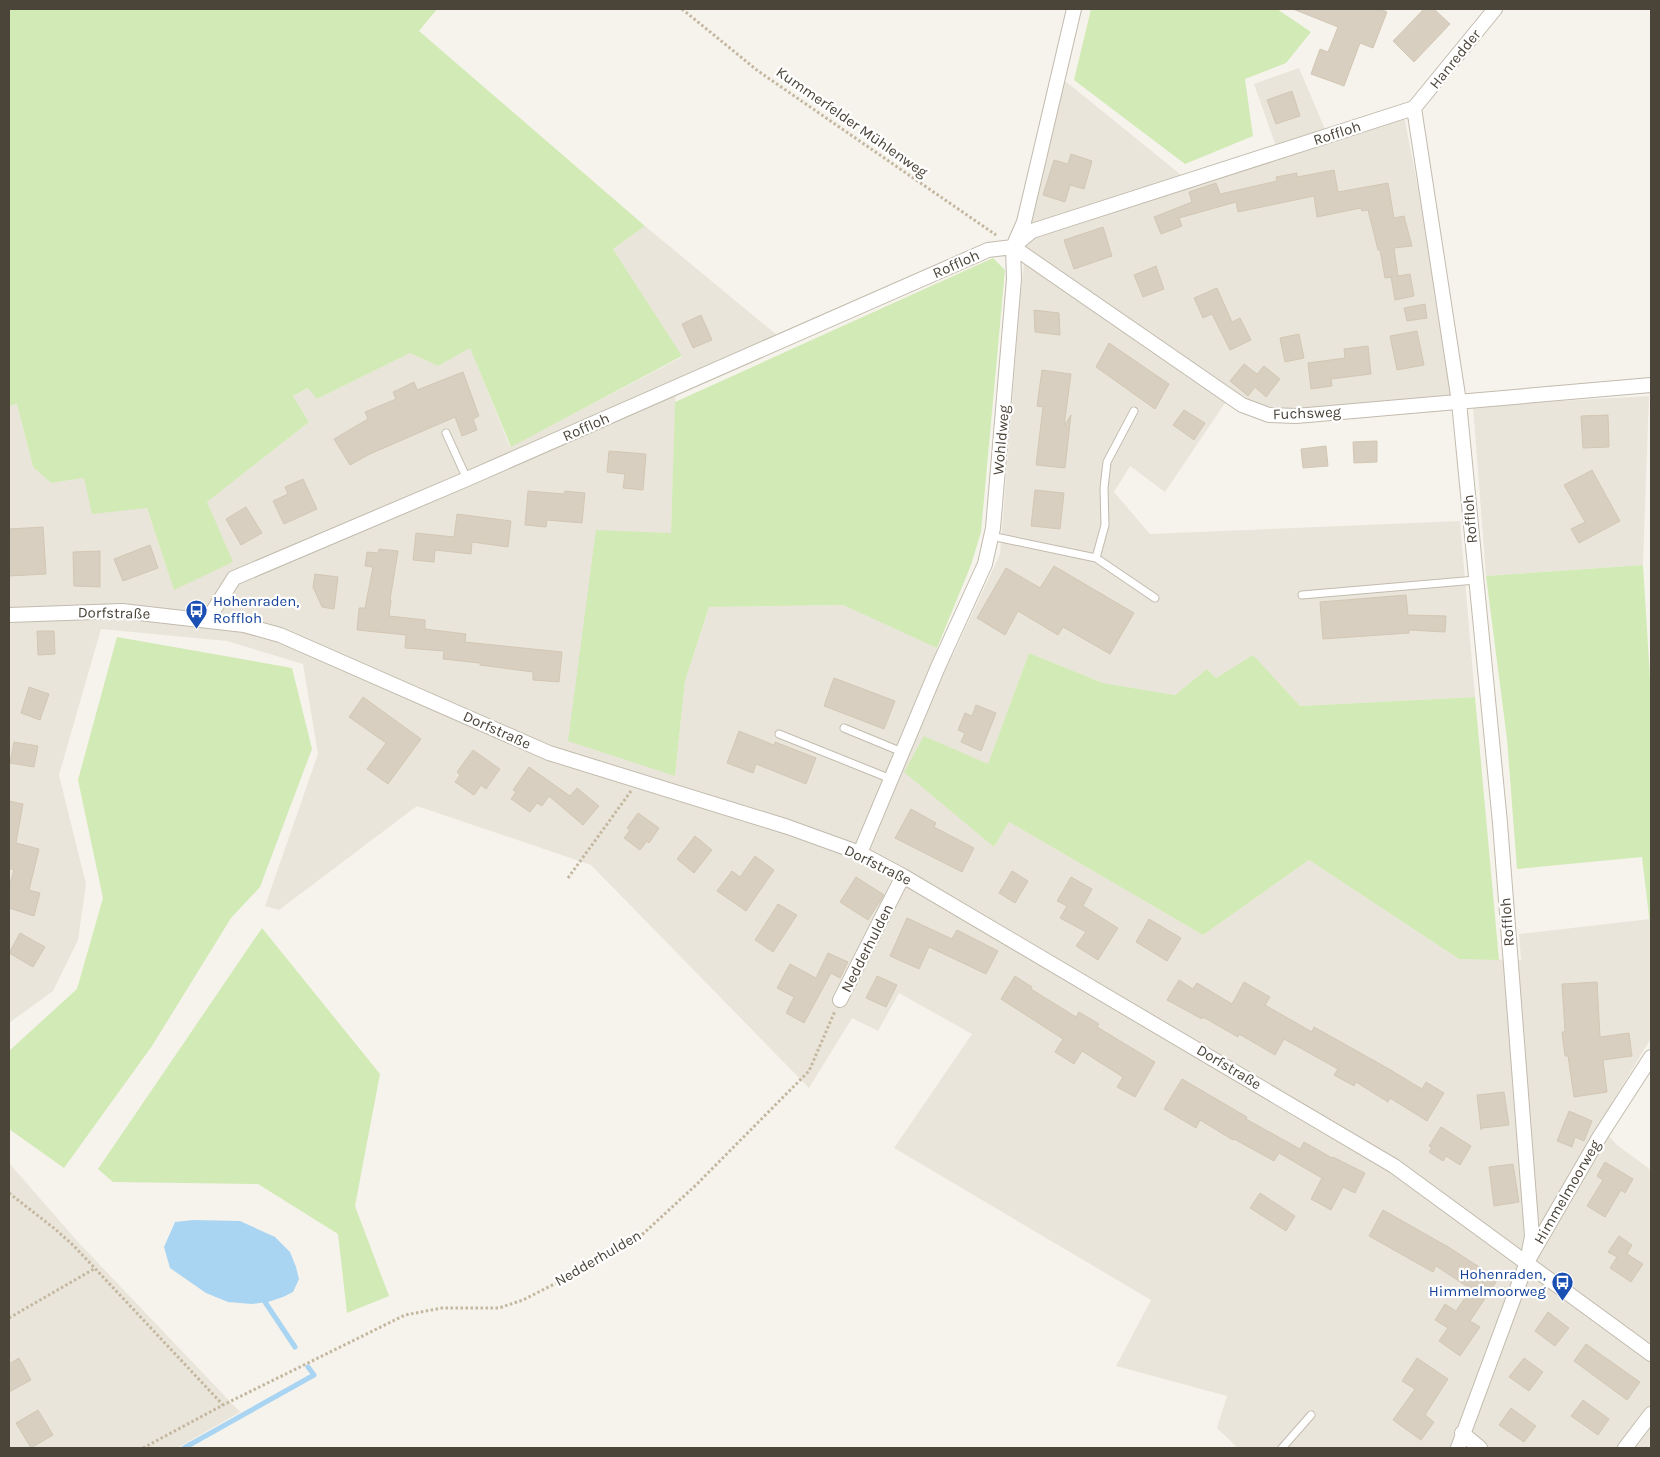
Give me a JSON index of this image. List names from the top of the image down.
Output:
{
  "streets": {
    "street": [
      "Hanredder",
      "Roffloh",
      "Fuchsweg",
      "Wohldweg",
      "Dorfstraße",
      "Nedderhulden",
      "Himmelmoorweg"
    ],
    "path": ["Kummerfelder Mühlenweg"]
  },
  "crossings": [
    ["Hanredder", "Roffloh"],
    ["Kummerfelder Mühlenweg", "Roffloh"],
    ["Kummerfelder Mühlenweg", "Fuchsweg"],
    ["Kummerfelder Mühlenweg", "Wohldweg"],
    ["Roffloh", "Fuchsweg"],
    ["Roffloh", "Wohldweg"],
    ["Roffloh", "Dorfstraße"],
    ["Roffloh", "Himmelmoorweg"],
    ["Fuchsweg", "Wohldweg"],
    ["Wohldweg", "Dorfstraße"],
    ["Dorfstraße", "Nedderhulden"],
    ["Dorfstraße", "Himmelmoorweg"]
  ],
  "places": {
    "bus stop": ["Hohenraden, Roffloh", "Hohenraden, Himmelmoorweg"]
  }
}
